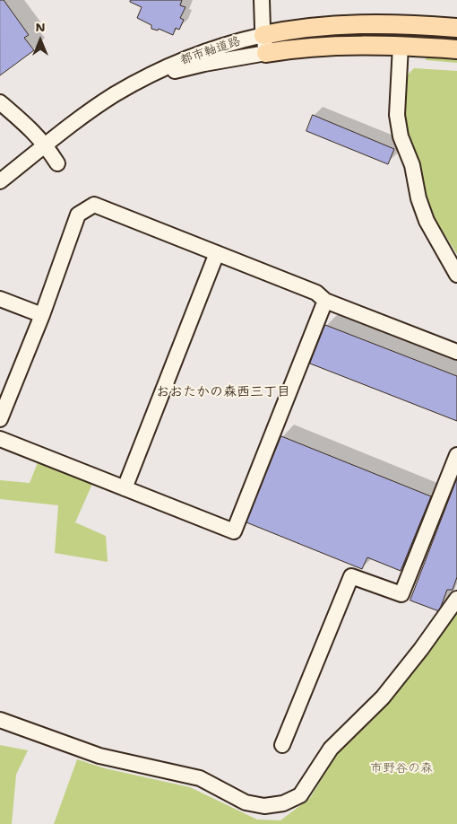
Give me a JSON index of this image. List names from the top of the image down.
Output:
{
  "streets": {
    "main road": ["都市軸道路"]
  },
  "districts": ["おおたかの森西三丁目"],
  "parks": ["市野谷の森"],
  "north": "top"
}
